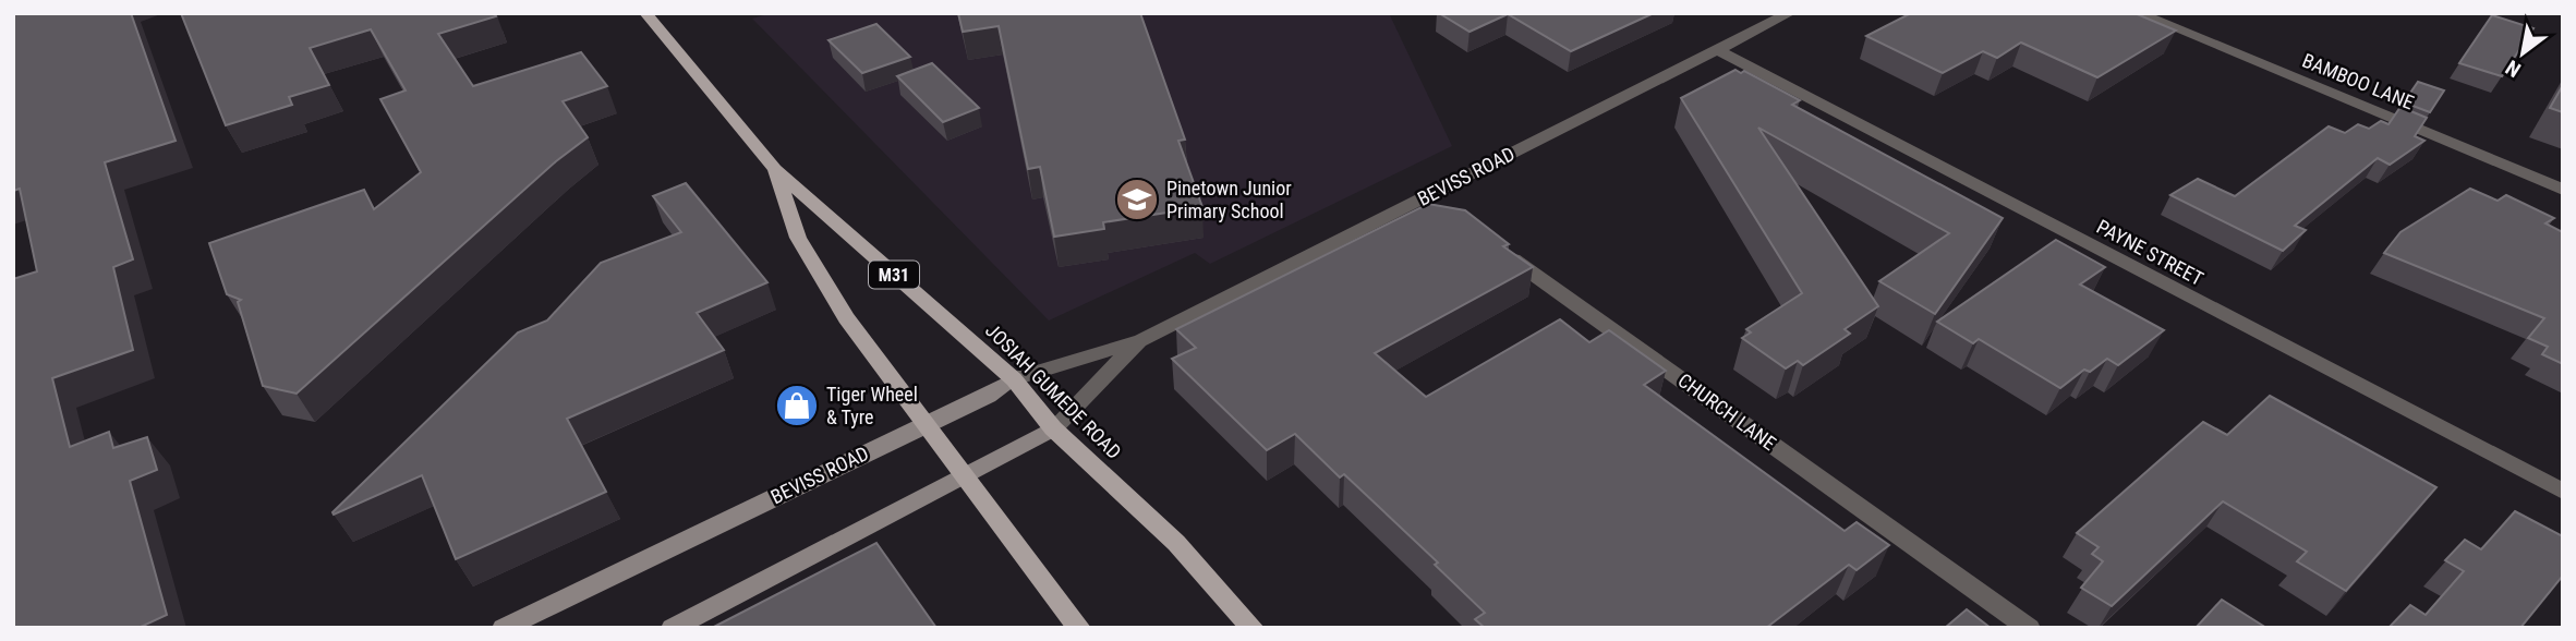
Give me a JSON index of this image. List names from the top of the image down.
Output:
{
  "streets": {
    "main road": ["BEVISS ROAD", "M31", "JOSIAH GUMEDE ROAD"],
    "street": ["BAMBOO LANE", "PAYNE STREET", "CHURCH LANE"]
  },
  "crossings": [
    ["BEVISS ROAD", "PAYNE STREET"],
    ["BEVISS ROAD", "JOSIAH GUMEDE ROAD"]
  ],
  "places": {
    "school or university": ["Pinetown Junior Primary School"],
    "shop": ["Tiger Wheel & Tyre"]
  },
  "north": "bottom left"
}
